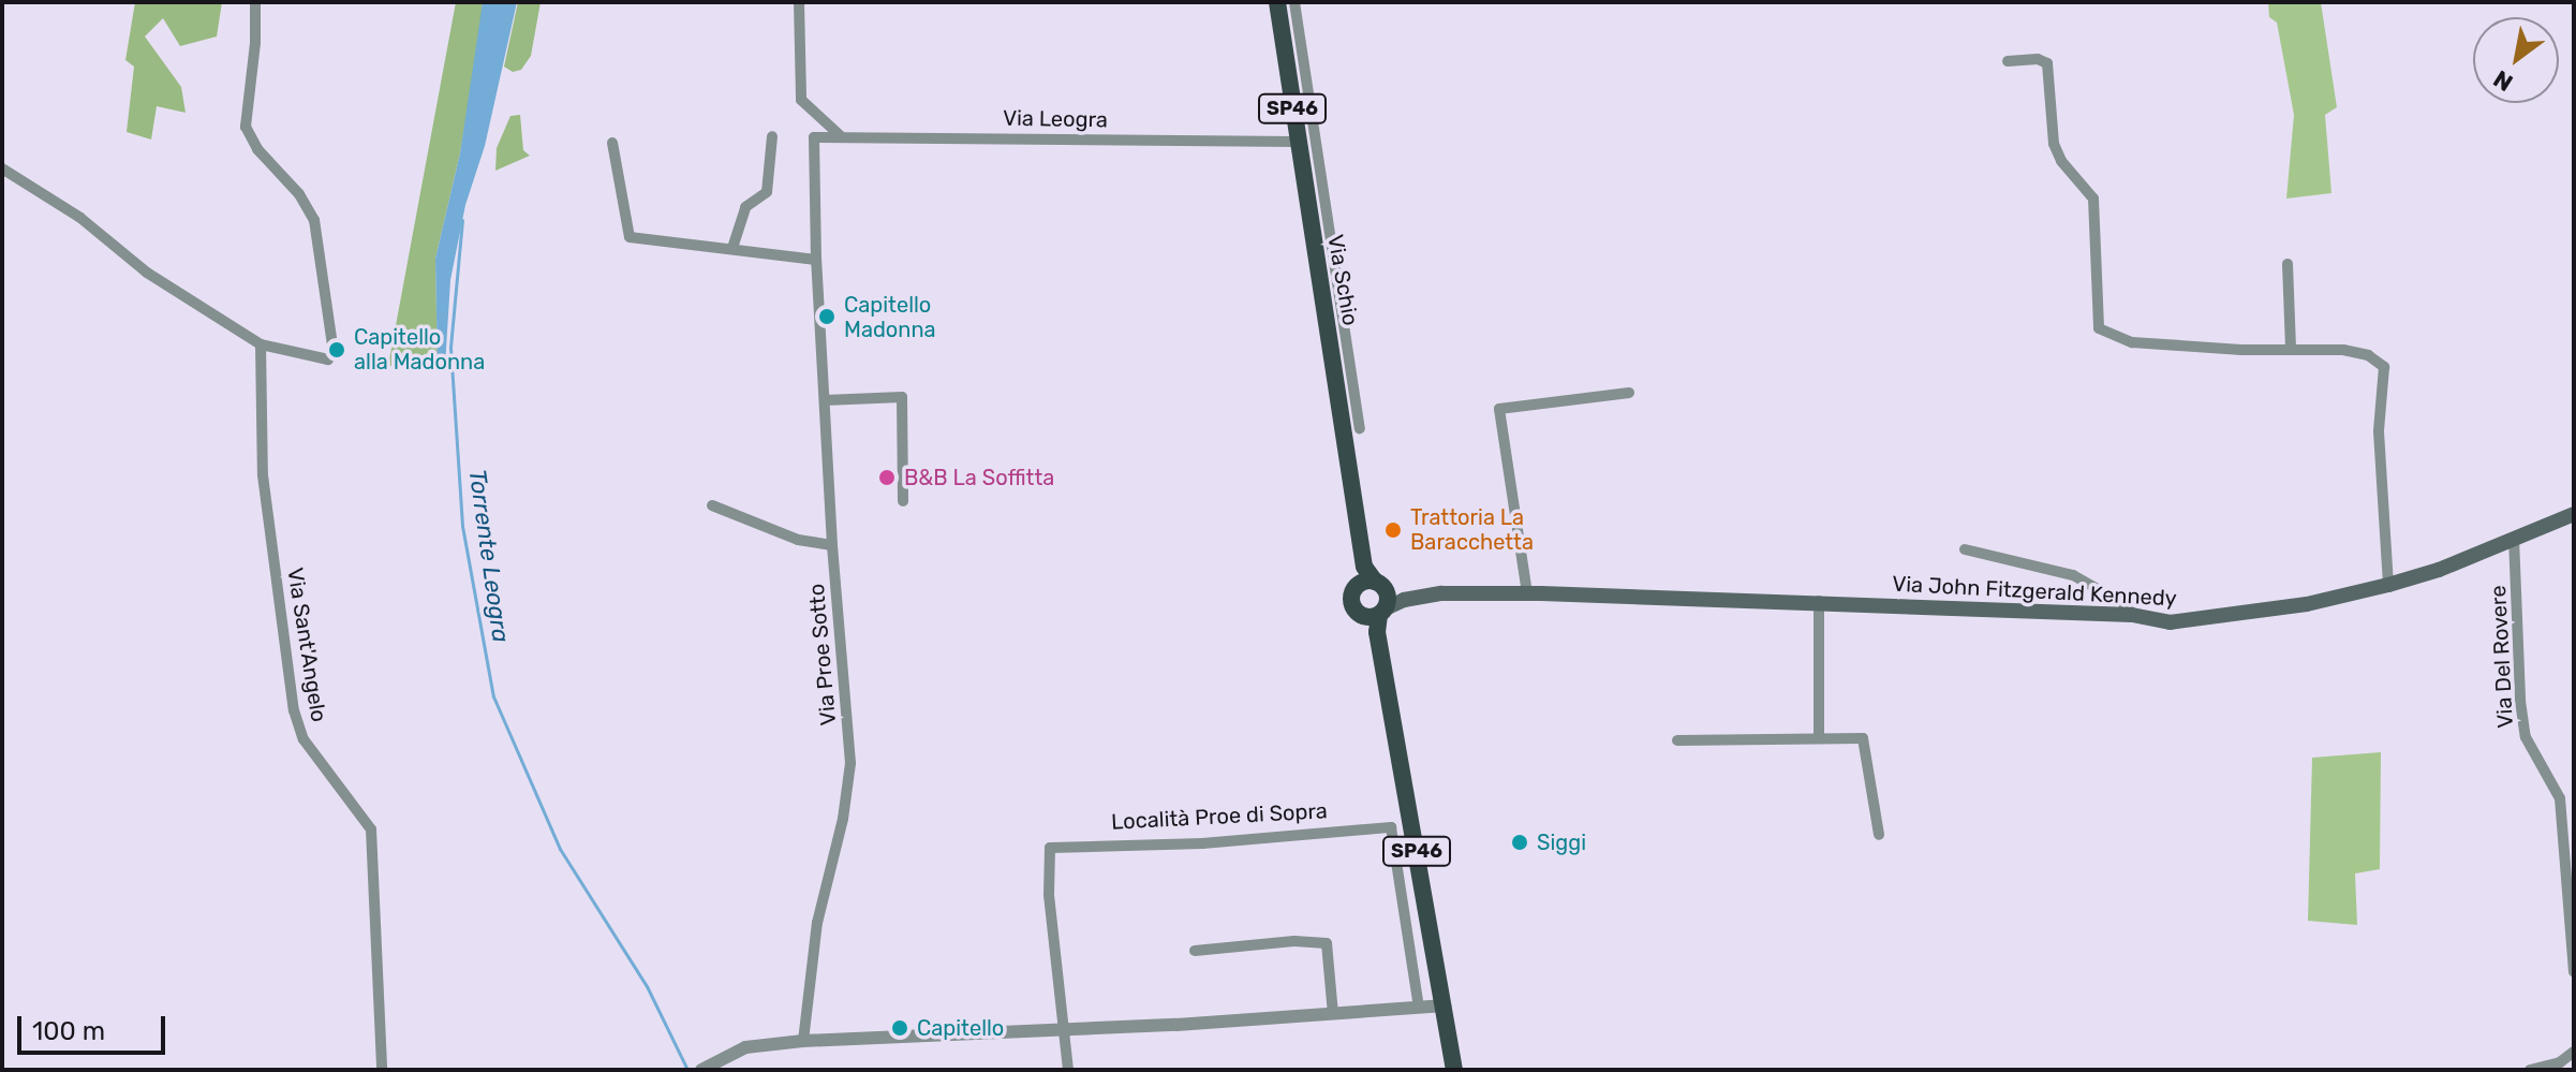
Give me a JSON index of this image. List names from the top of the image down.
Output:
{
  "streets": {
    "main road": ["SP46", "Via Schio", "Via John Fitzgerald Kennedy"],
    "street": [
      "Via Leogra",
      "Via Sant'Angelo",
      "Via Proe Sotto",
      "Via Del Rovere",
      "Località Proe di Sopra"
    ]
  },
  "crossings": [
    ["SP46", "Via Schio"],
    ["SP46", "Via John Fitzgerald Kennedy"],
    ["Via Leogra", "Via Schio"],
    ["Via Leogra", "Via Proe Sotto"],
    ["Via Schio", "Via John Fitzgerald Kennedy"],
    ["Via John Fitzgerald Kennedy", "Via Del Rovere"]
  ],
  "water": ["Torrente Leogra"],
  "places": [
    "Capitello Madonna",
    "Capitello alla Madonna",
    "B&B La Soffitta",
    "Trattoria La Baracchetta",
    "Siggi",
    "Capitello"
  ],
  "scale_bar": "100 m",
  "north": "bottom left"
}
